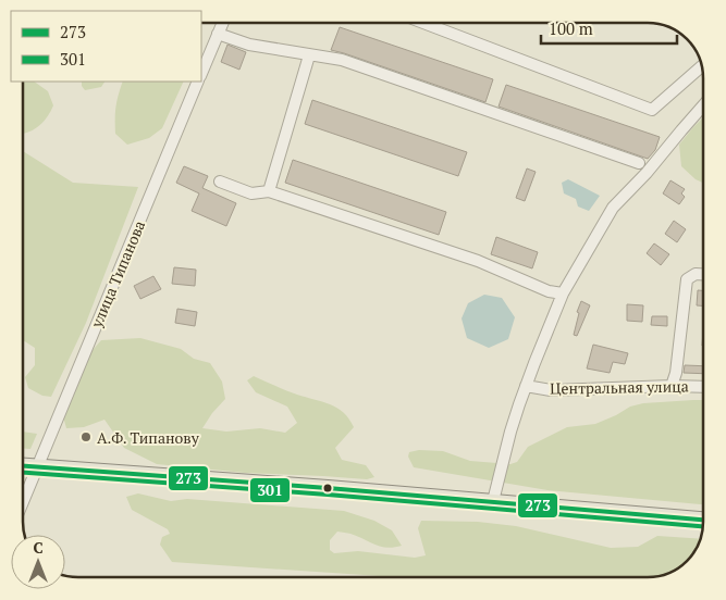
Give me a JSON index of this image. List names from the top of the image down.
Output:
{
  "streets": {
    "street": ["улица Типанова", "Центральная улица"]
  },
  "places": ["А.Ф. Типанову"],
  "lines": ["transit line 273", "transit line 301"],
  "legend": ["273", "301"],
  "scale_bar": "100 m",
  "north": "top"
}
